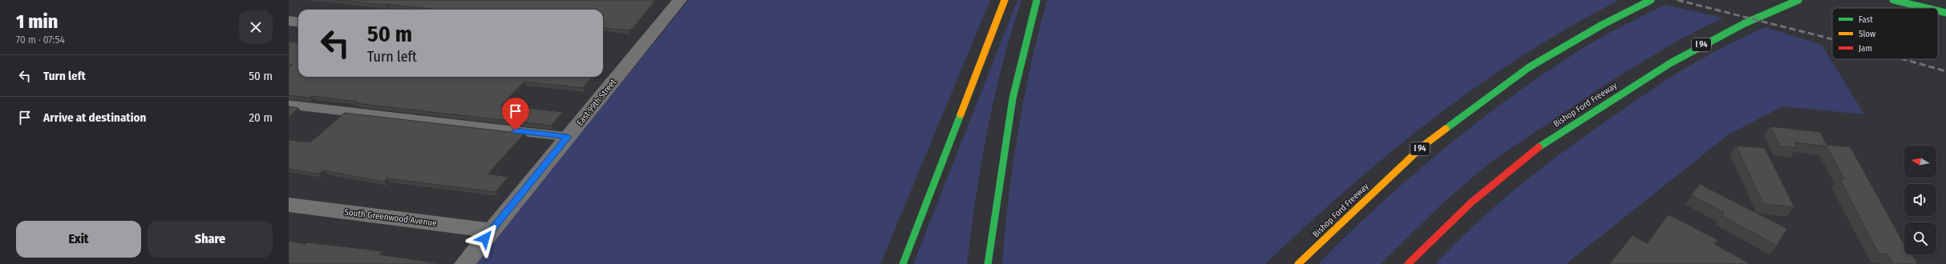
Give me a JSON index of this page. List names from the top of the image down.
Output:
{
  "streets": {
    "main road": ["I 94", "Bishop Ford Freeway"],
    "street": ["East 99th Street", "South Greenwood Avenue"]
  },
  "crossings": [
    ["East 99th Street", "South Greenwood Avenue"]
  ],
  "legend": ["Fast", "Slow", "Jam"],
  "north": "left",
  "page": {
    "heading": ["1 min", "70 m · 07:54"],
    "turn": ["50 m", "Turn left"],
    "list": [
      {
        "name": "Turn left",
        "value": "50 m"
      },
      {
        "name": "Arrive at destination",
        "value": "20 m"
      }
    ],
    "buttons": ["Exit", "Share"]
  }
}
